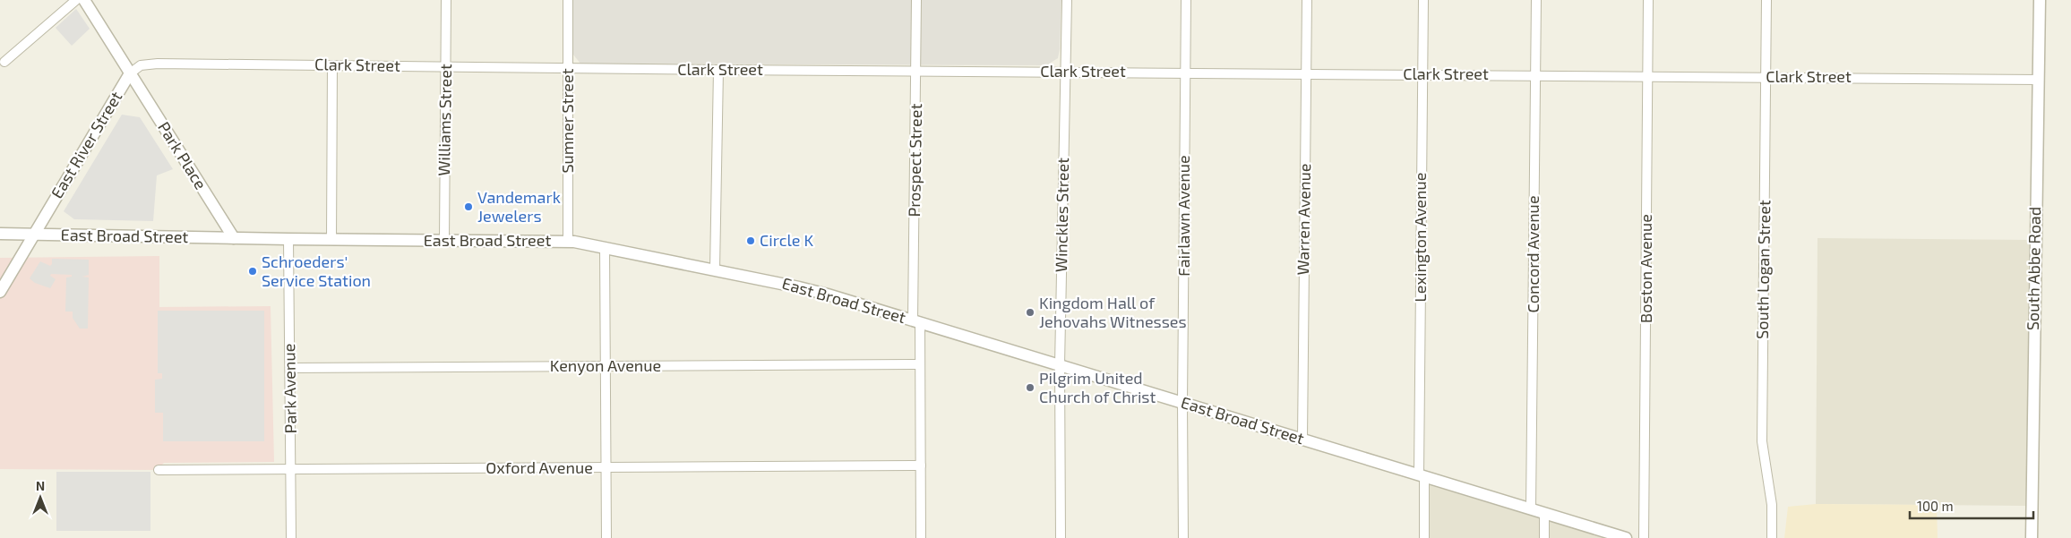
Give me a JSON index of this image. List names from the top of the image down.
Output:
{
  "streets": {
    "street": [
      "Clark Street",
      "Williams Street",
      "Sumner Street",
      "East River Street",
      "Park Place",
      "Prospect Street",
      "Winckles Street",
      "Fairlawn Avenue",
      "Warren Avenue",
      "East Broad Street",
      "Lexington Avenue",
      "Concord Avenue",
      "Boston Avenue",
      "South Abbe Road",
      "South Logan Street",
      "Kenyon Avenue",
      "Park Avenue",
      "Oxford Avenue"
    ]
  },
  "crossings": [
    ["Clark Street", "Williams Street"],
    ["Clark Street", "Sumner Street"],
    ["Clark Street", "East River Street"],
    ["Clark Street", "Park Place"],
    ["Clark Street", "Prospect Street"],
    ["Clark Street", "Winckles Street"],
    ["Clark Street", "Fairlawn Avenue"],
    ["Clark Street", "Warren Avenue"],
    ["Clark Street", "Lexington Avenue"],
    ["Clark Street", "Concord Avenue"],
    ["Clark Street", "Boston Avenue"],
    ["Clark Street", "South Abbe Road"],
    ["Clark Street", "South Logan Street"],
    ["Williams Street", "East Broad Street"],
    ["Sumner Street", "East Broad Street"],
    ["East River Street", "Park Place"],
    ["East River Street", "East Broad Street"],
    ["Park Place", "East Broad Street"],
    ["Prospect Street", "East Broad Street"],
    ["Prospect Street", "Kenyon Avenue"],
    ["Prospect Street", "Oxford Avenue"],
    ["Winckles Street", "East Broad Street"],
    ["Fairlawn Avenue", "East Broad Street"],
    ["Warren Avenue", "East Broad Street"],
    ["East Broad Street", "Lexington Avenue"],
    ["East Broad Street", "Concord Avenue"],
    ["East Broad Street", "Park Avenue"],
    ["Kenyon Avenue", "Park Avenue"],
    ["Park Avenue", "Oxford Avenue"]
  ],
  "places": [
    "Vandemark Jewelers",
    "Circle K",
    "Schroeders' Service Station",
    "Kingdom Hall of Jehovahs Witnesses",
    "Pilgrim United Church of Christ"
  ],
  "scale_bar": "100 m",
  "north": "top"
}
